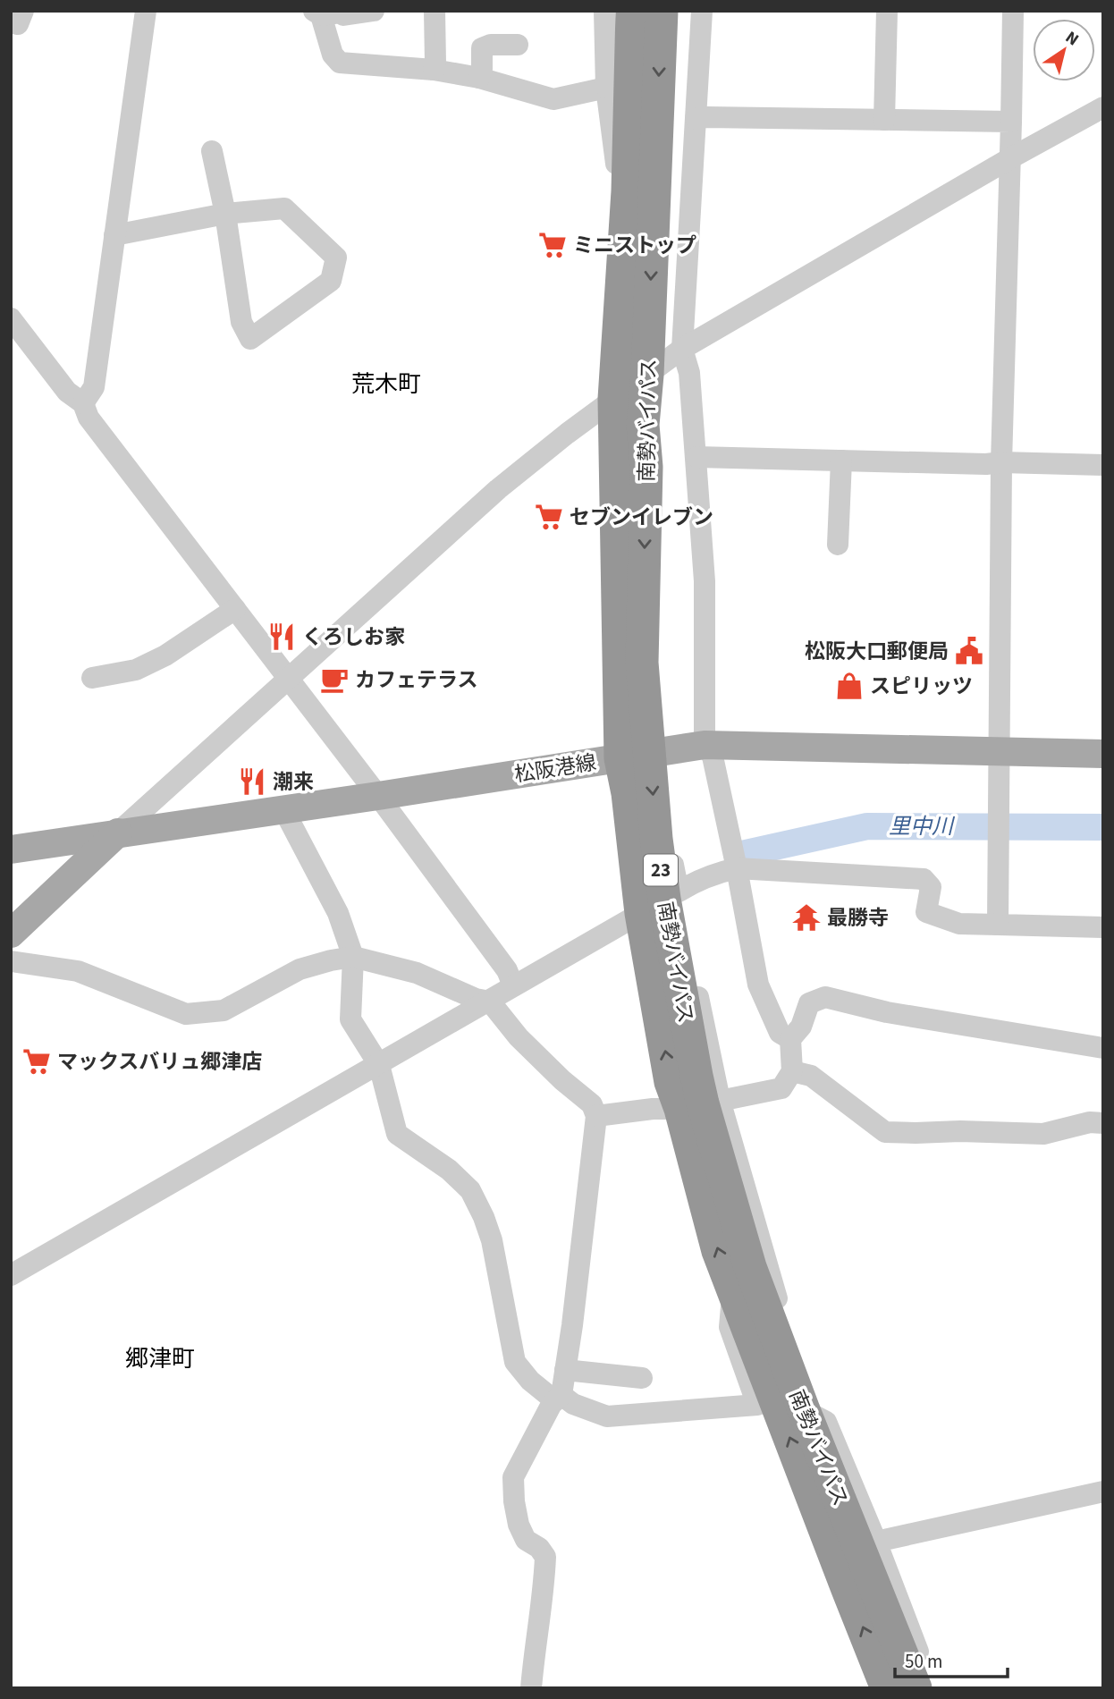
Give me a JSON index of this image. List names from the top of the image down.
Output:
{
  "streets": {
    "highway": ["南勢バイパス", "23"],
    "main road": ["松阪港線"]
  },
  "crossings": [
    ["南勢バイパス", "松阪港線"]
  ],
  "districts": ["荒木町", "郷津町"],
  "water": ["里中川"],
  "places": {
    "supermarket": ["ミニストップ", "セブンイレブン", "マックスバリュ郷津店"],
    "restaurant": ["くろしお家", "潮来"],
    "public building": ["松阪大口郵便局"],
    "cafe": ["カフェテラス"],
    "shop": ["スピリッツ"],
    "temple": ["最勝寺"]
  },
  "scale_bar": "50 m",
  "north": "top right"
}
